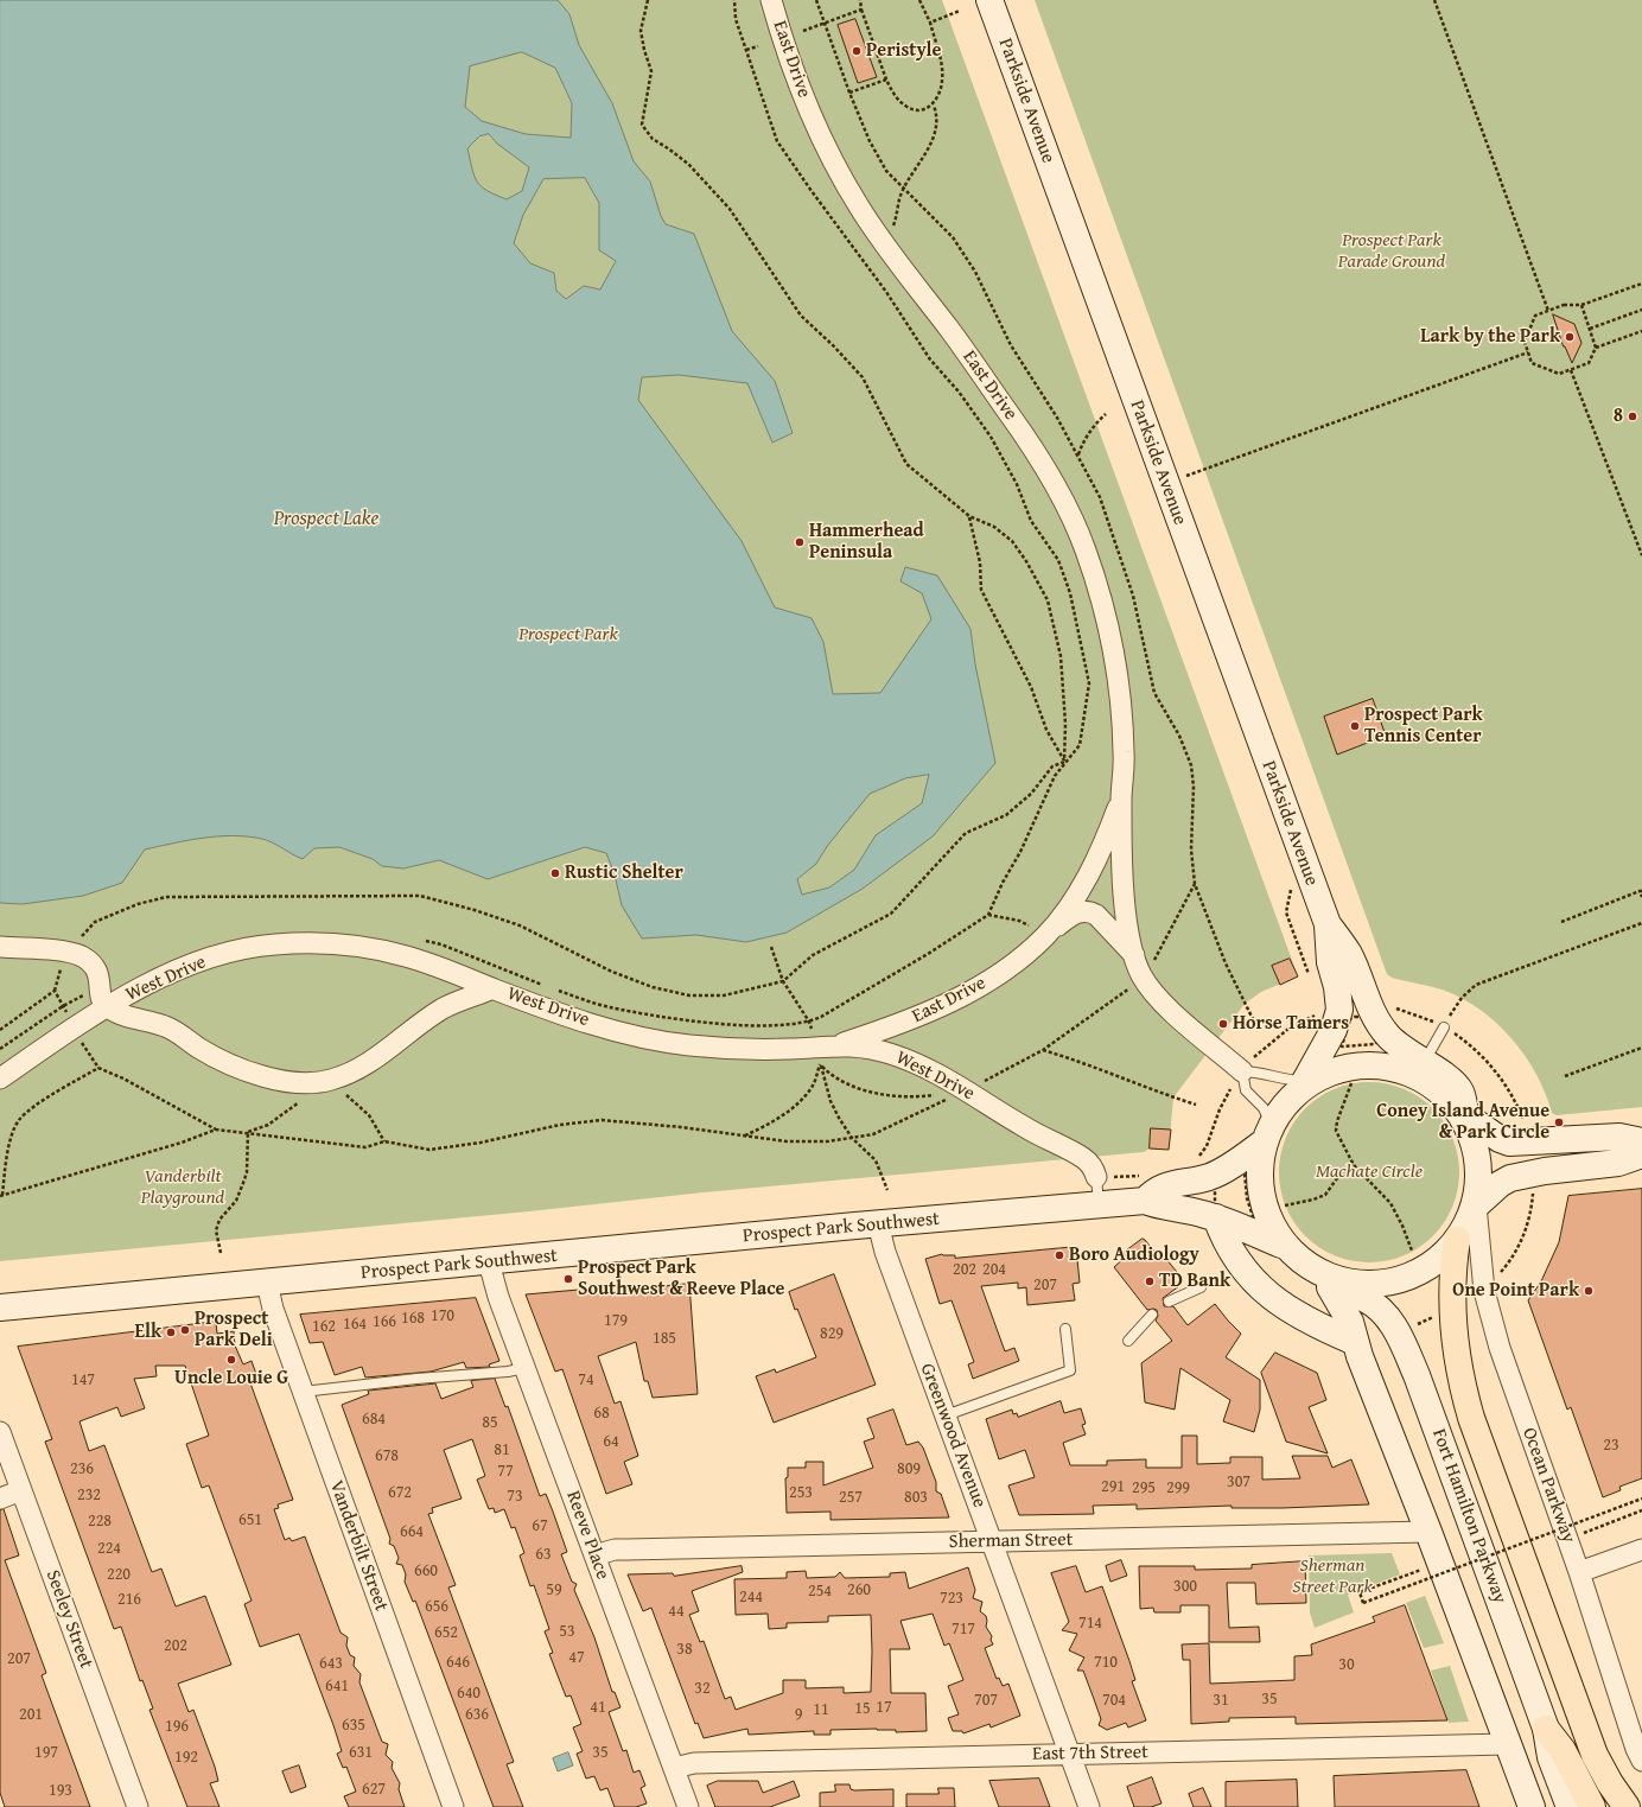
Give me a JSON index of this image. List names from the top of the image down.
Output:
{
  "streets": {
    "main road": ["Parkside Avenue", "Prospect Park Southwest", "Fort Hamilton Parkway"],
    "street": [
      "East Drive",
      "West Drive",
      "Greenwood Avenue",
      "Ocean Parkway",
      "Reeve Place",
      "Sherman Street",
      "Vanderbilt Street",
      "Seeley Street",
      "East 7th Street"
    ]
  },
  "crossings": [
    ["East Drive", "West Drive"],
    ["Parkside Avenue", "Ocean Parkway"],
    ["Prospect Park Southwest", "Greenwood Avenue"],
    ["Prospect Park Southwest", "Fort Hamilton Parkway"],
    ["Prospect Park Southwest", "Reeve Place"],
    ["Prospect Park Southwest", "Vanderbilt Street"],
    ["Greenwood Avenue", "Sherman Street"],
    ["Greenwood Avenue", "East 7th Street"],
    ["Reeve Place", "Sherman Street"],
    ["Reeve Place", "East 7th Street"]
  ],
  "water": ["Prospect Lake"],
  "parks": [
    "Prospect Park Parade Ground",
    "Prospect Park",
    "Machate Circle",
    "Vanderbilt Playground",
    "Sherman Street Park"
  ],
  "places": [
    "Peristyle",
    "Lark by the Park",
    "8",
    "Hammerhead Peninsula",
    "Prospect Park Tennis Center",
    "Rustic Shelter",
    "Horse Tamers",
    "Coney Island Avenue & Park Circle",
    "Boro Audiology",
    "Prospect Park Southwest & Reeve Place",
    "TD Bank",
    "One Point Park",
    "Prospect Park Deli",
    "Elk",
    "Uncle Louie G"
  ],
  "house_numbers": [
    "202",
    "204",
    "207",
    "170",
    "168",
    "179",
    "166",
    "164",
    "162",
    "829",
    "185",
    "147",
    "74",
    "68",
    "684",
    "85",
    "64",
    "23",
    "81",
    "678",
    "236",
    "809",
    "77",
    "307",
    "291",
    "295",
    "299",
    "672",
    "253",
    "232",
    "73",
    "257",
    "803",
    "651",
    "228",
    "67",
    "664",
    "224",
    "63",
    "660",
    "220",
    "300",
    "59",
    "260",
    "254",
    "244",
    "723",
    "216",
    "656",
    "44",
    "714",
    "717",
    "53",
    "652",
    "202",
    "38",
    "47",
    "207",
    "646",
    "710",
    "643",
    "30",
    "641",
    "32",
    "640",
    "35",
    "707",
    "704",
    "31",
    "41",
    "17",
    "15",
    "11",
    "201",
    "636",
    "9",
    "635",
    "196",
    "197",
    "631",
    "35",
    "192",
    "627",
    "193"
  ]
}
